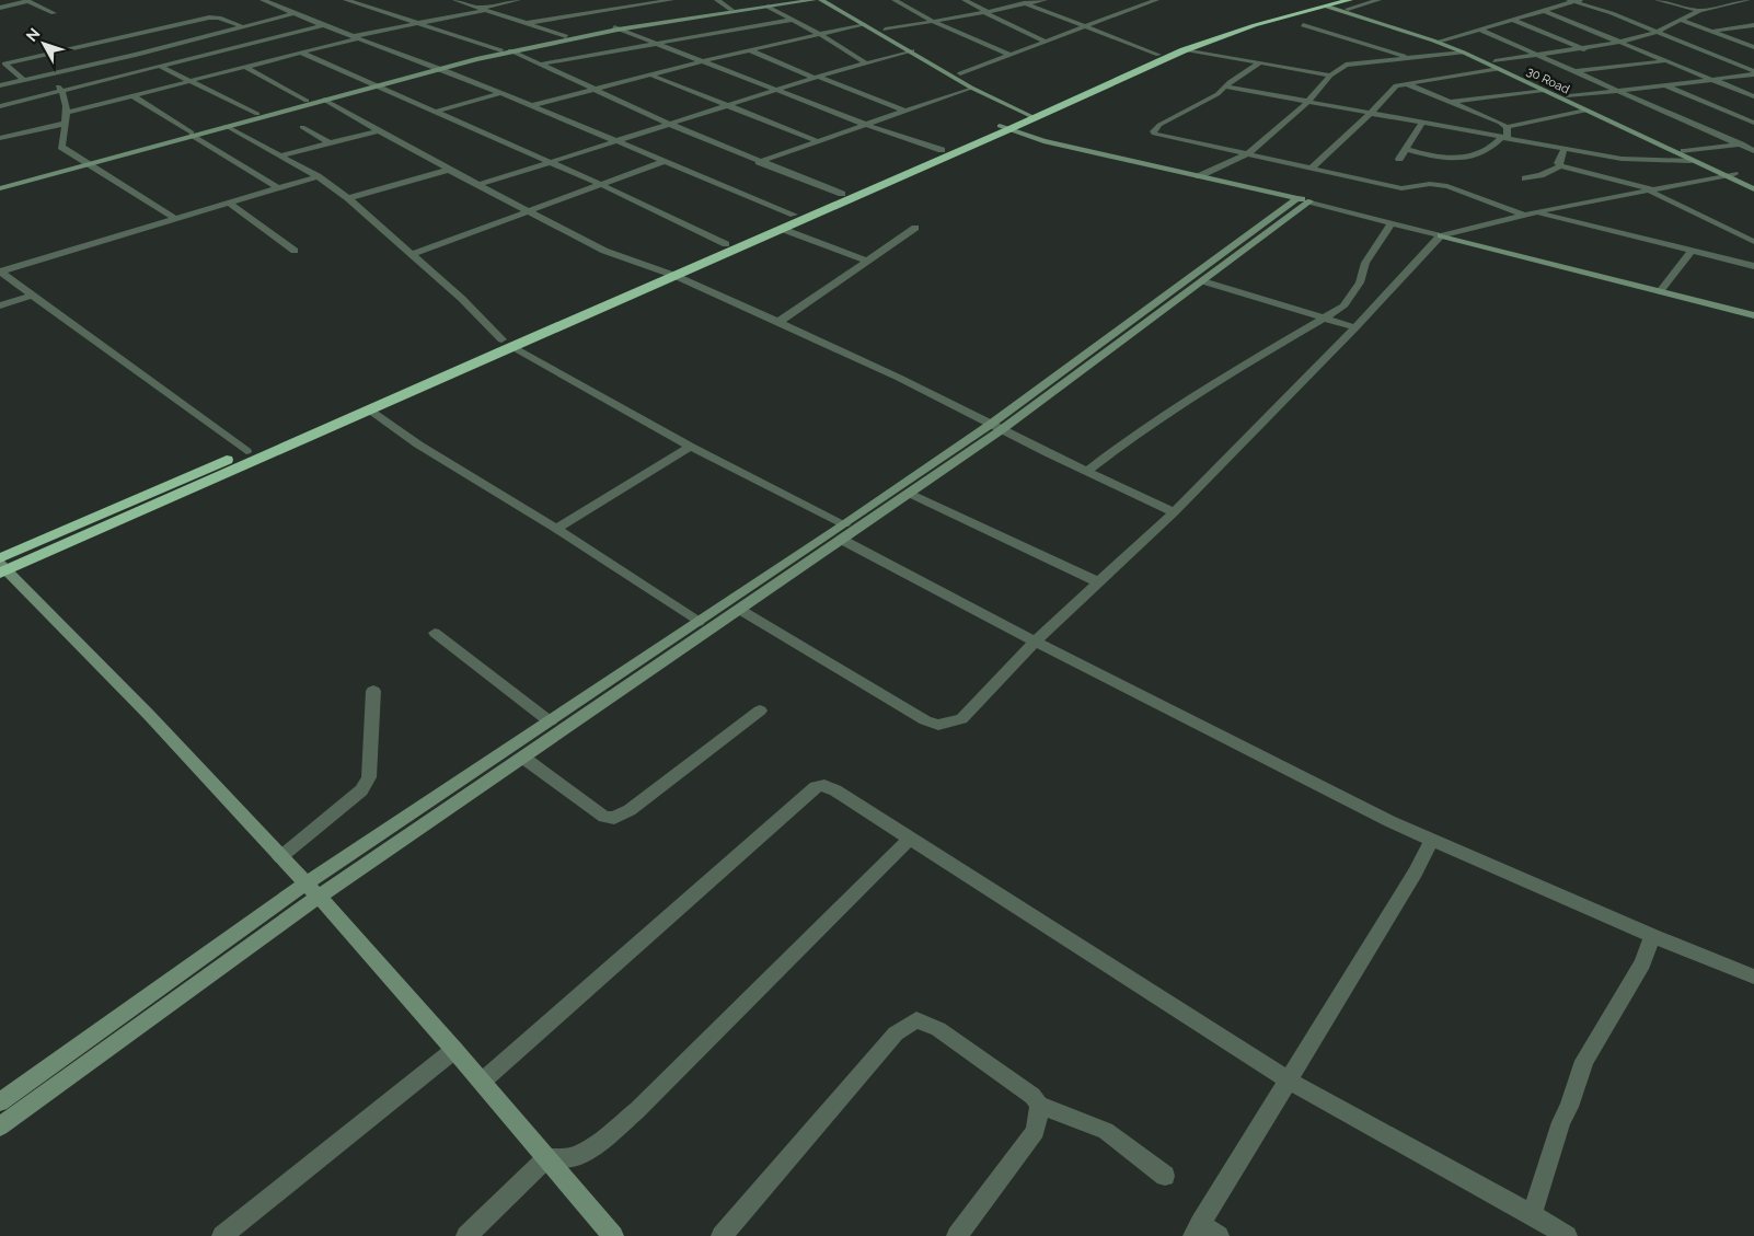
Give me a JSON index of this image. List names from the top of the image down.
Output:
{
  "streets": {
    "main road": ["30 Road"]
  },
  "north": "top left"
}
